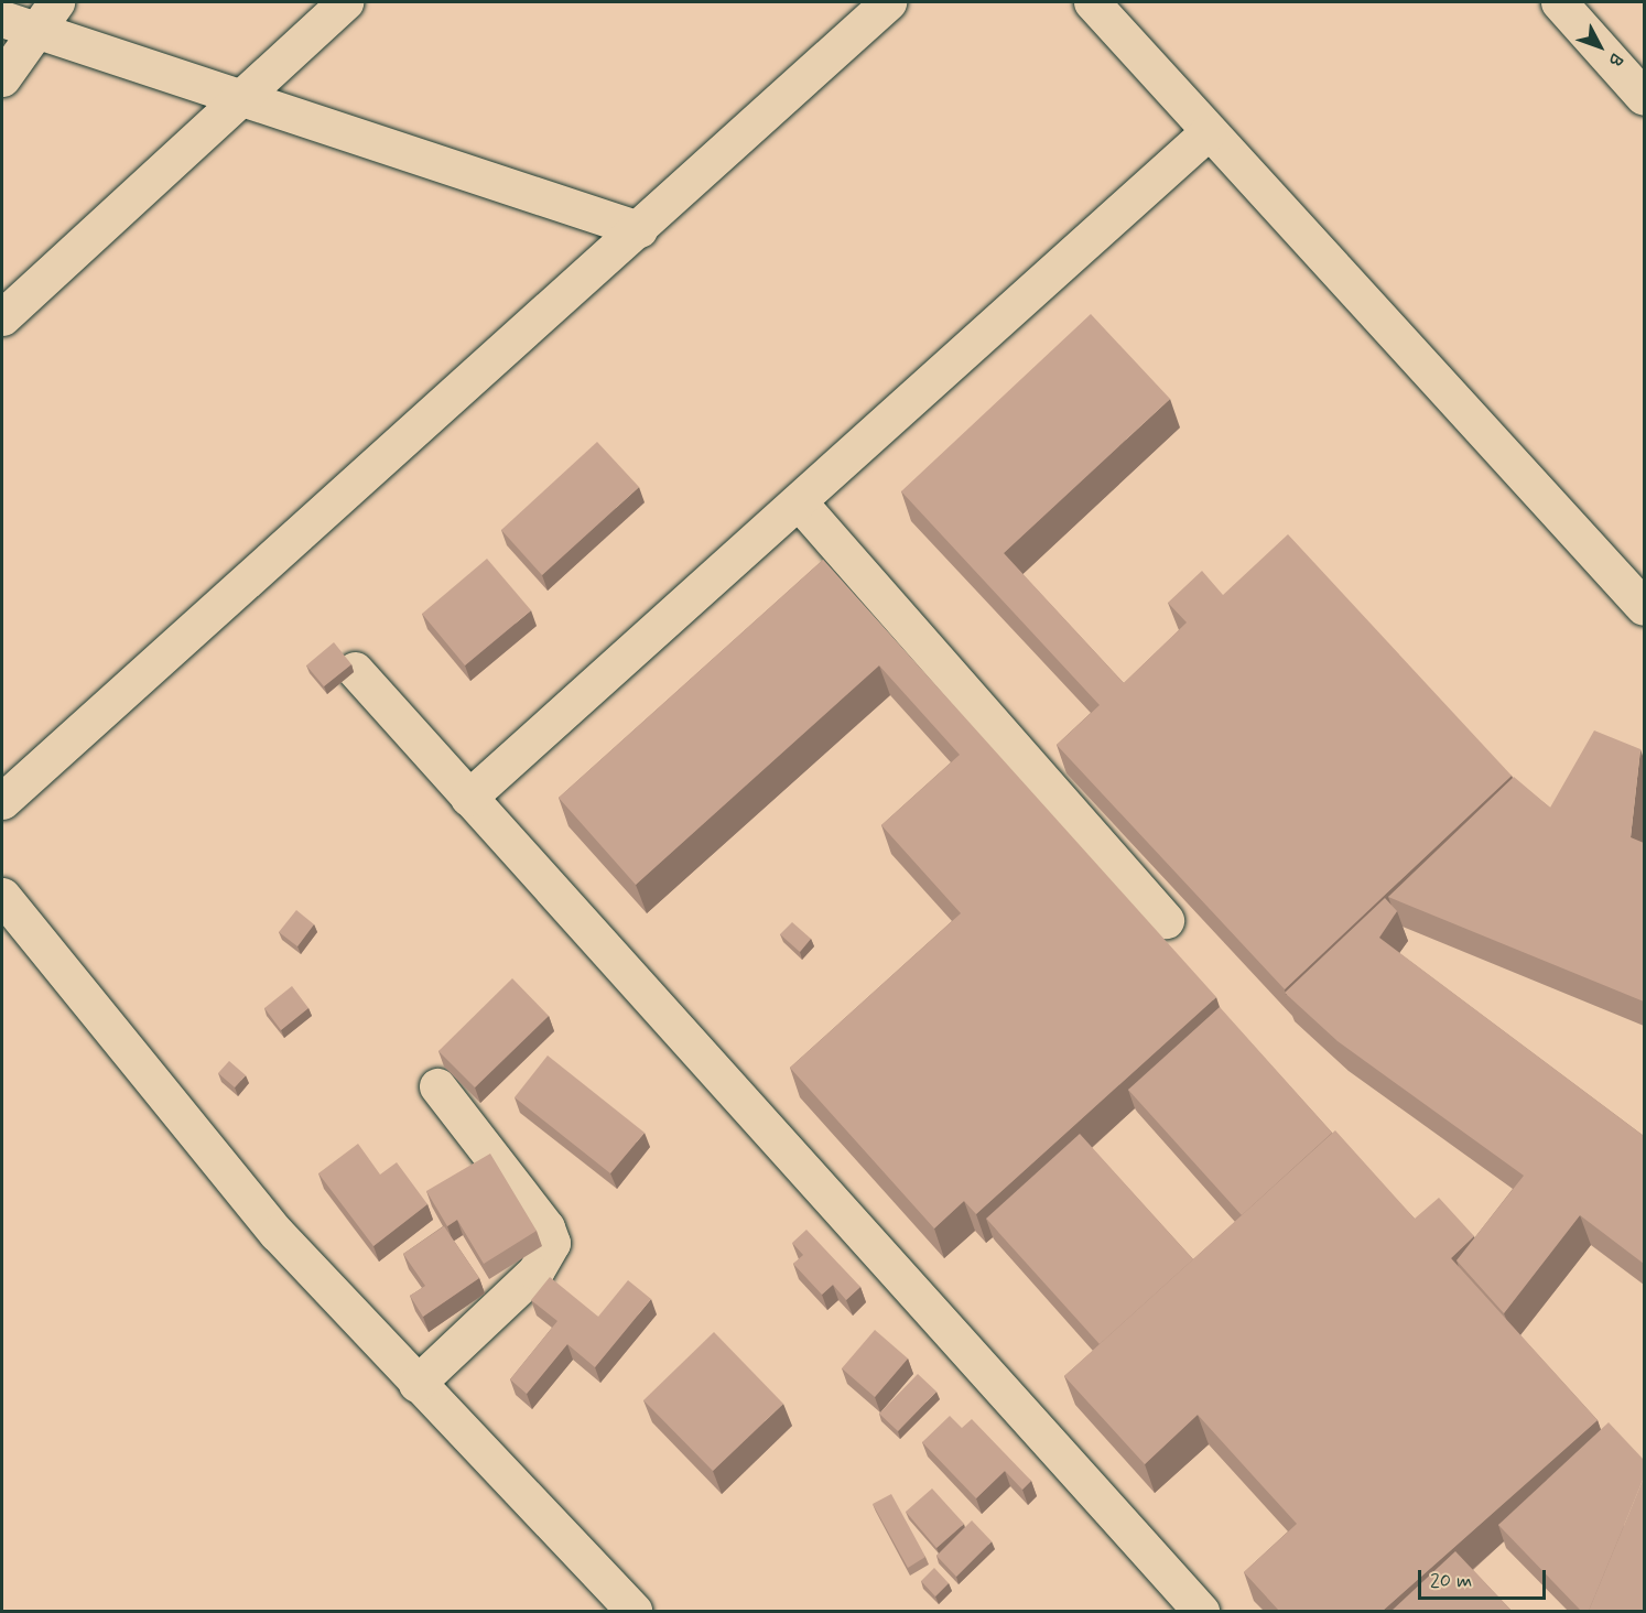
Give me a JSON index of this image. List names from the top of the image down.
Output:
{
  "scale_bar": "20 m",
  "north": "bottom right"
}
